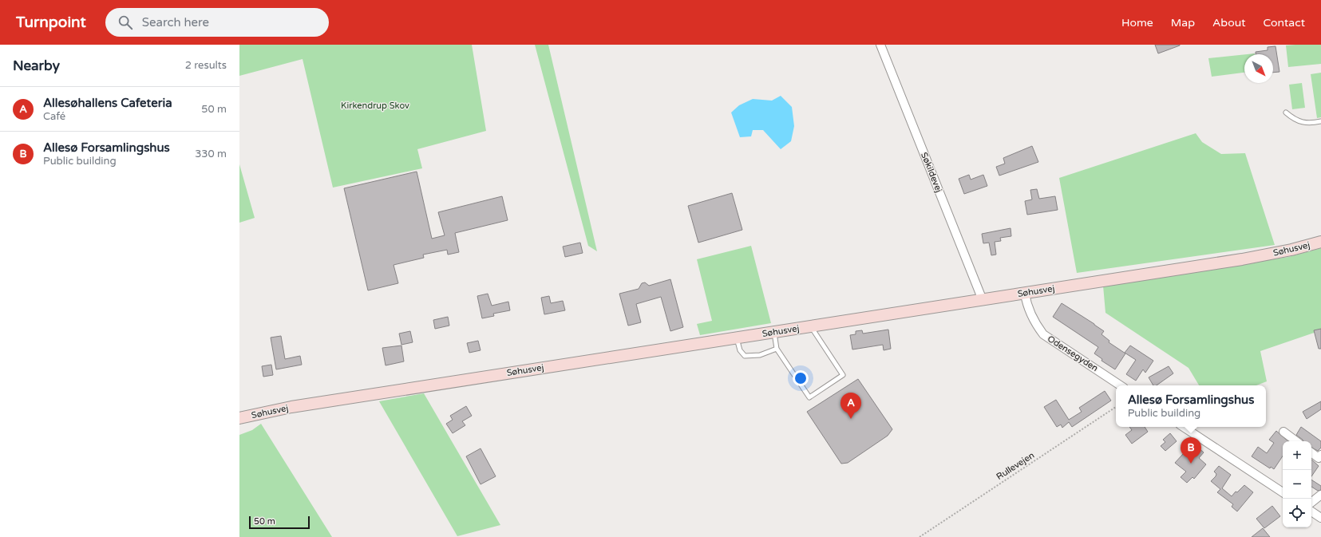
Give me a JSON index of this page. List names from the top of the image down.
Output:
{
  "streets": {
    "street": ["Søkildevej", "Søhusvej", "Odensegyden"],
    "path": ["Rullevejen"]
  },
  "crossings": [
    ["Søkildevej", "Søhusvej"],
    ["Søhusvej", "Odensegyden"]
  ],
  "parks": ["Kirkendrup Skov"],
  "scale_bar": "50 m",
  "north": "bottom right",
  "page": {
    "header": "Turnpoint",
    "search": "Search here",
    "nav": [
      "Home",
      "Map",
      "About",
      "Contact"
    ],
    "heading": ["Nearby", "2 results"],
    "list": [
      {
        "mark": "A",
        "name": "Allesøhallens Cafeteria",
        "note": "Café",
        "value": "50 m"
      },
      {
        "mark": "B",
        "name": "Allesø Forsamlingshus",
        "note": "Public building",
        "value": "330 m"
      }
    ],
    "popup": ["Allesø Forsamlingshus", "Public building"],
    "pins": ["A", "B"],
    "map_buttons": ["+", "−"],
    "scale": "50 m"
  }
}
